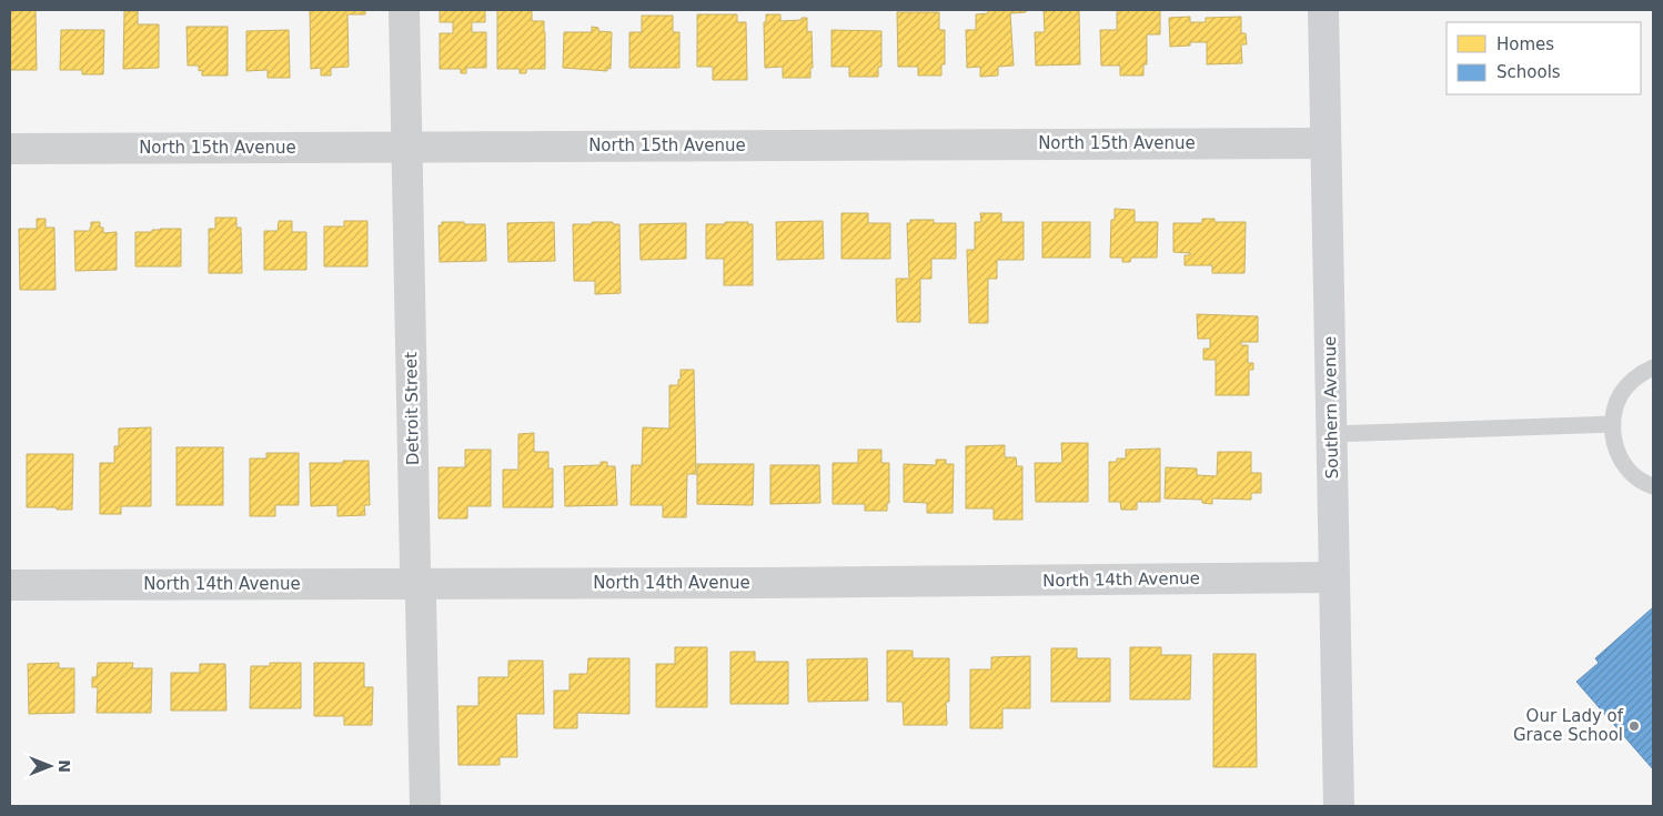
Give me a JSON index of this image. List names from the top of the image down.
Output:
{
  "streets": {
    "street": [
      "North 15th Avenue",
      "Southern Avenue",
      "Detroit Street",
      "North 14th Avenue"
    ]
  },
  "crossings": [
    ["North 15th Avenue", "Southern Avenue"],
    ["North 15th Avenue", "Detroit Street"],
    ["Southern Avenue", "North 14th Avenue"],
    ["Detroit Street", "North 14th Avenue"]
  ],
  "places": ["Our Lady of Grace School"],
  "legend": ["Homes", "Schools"],
  "north": "right"
}
